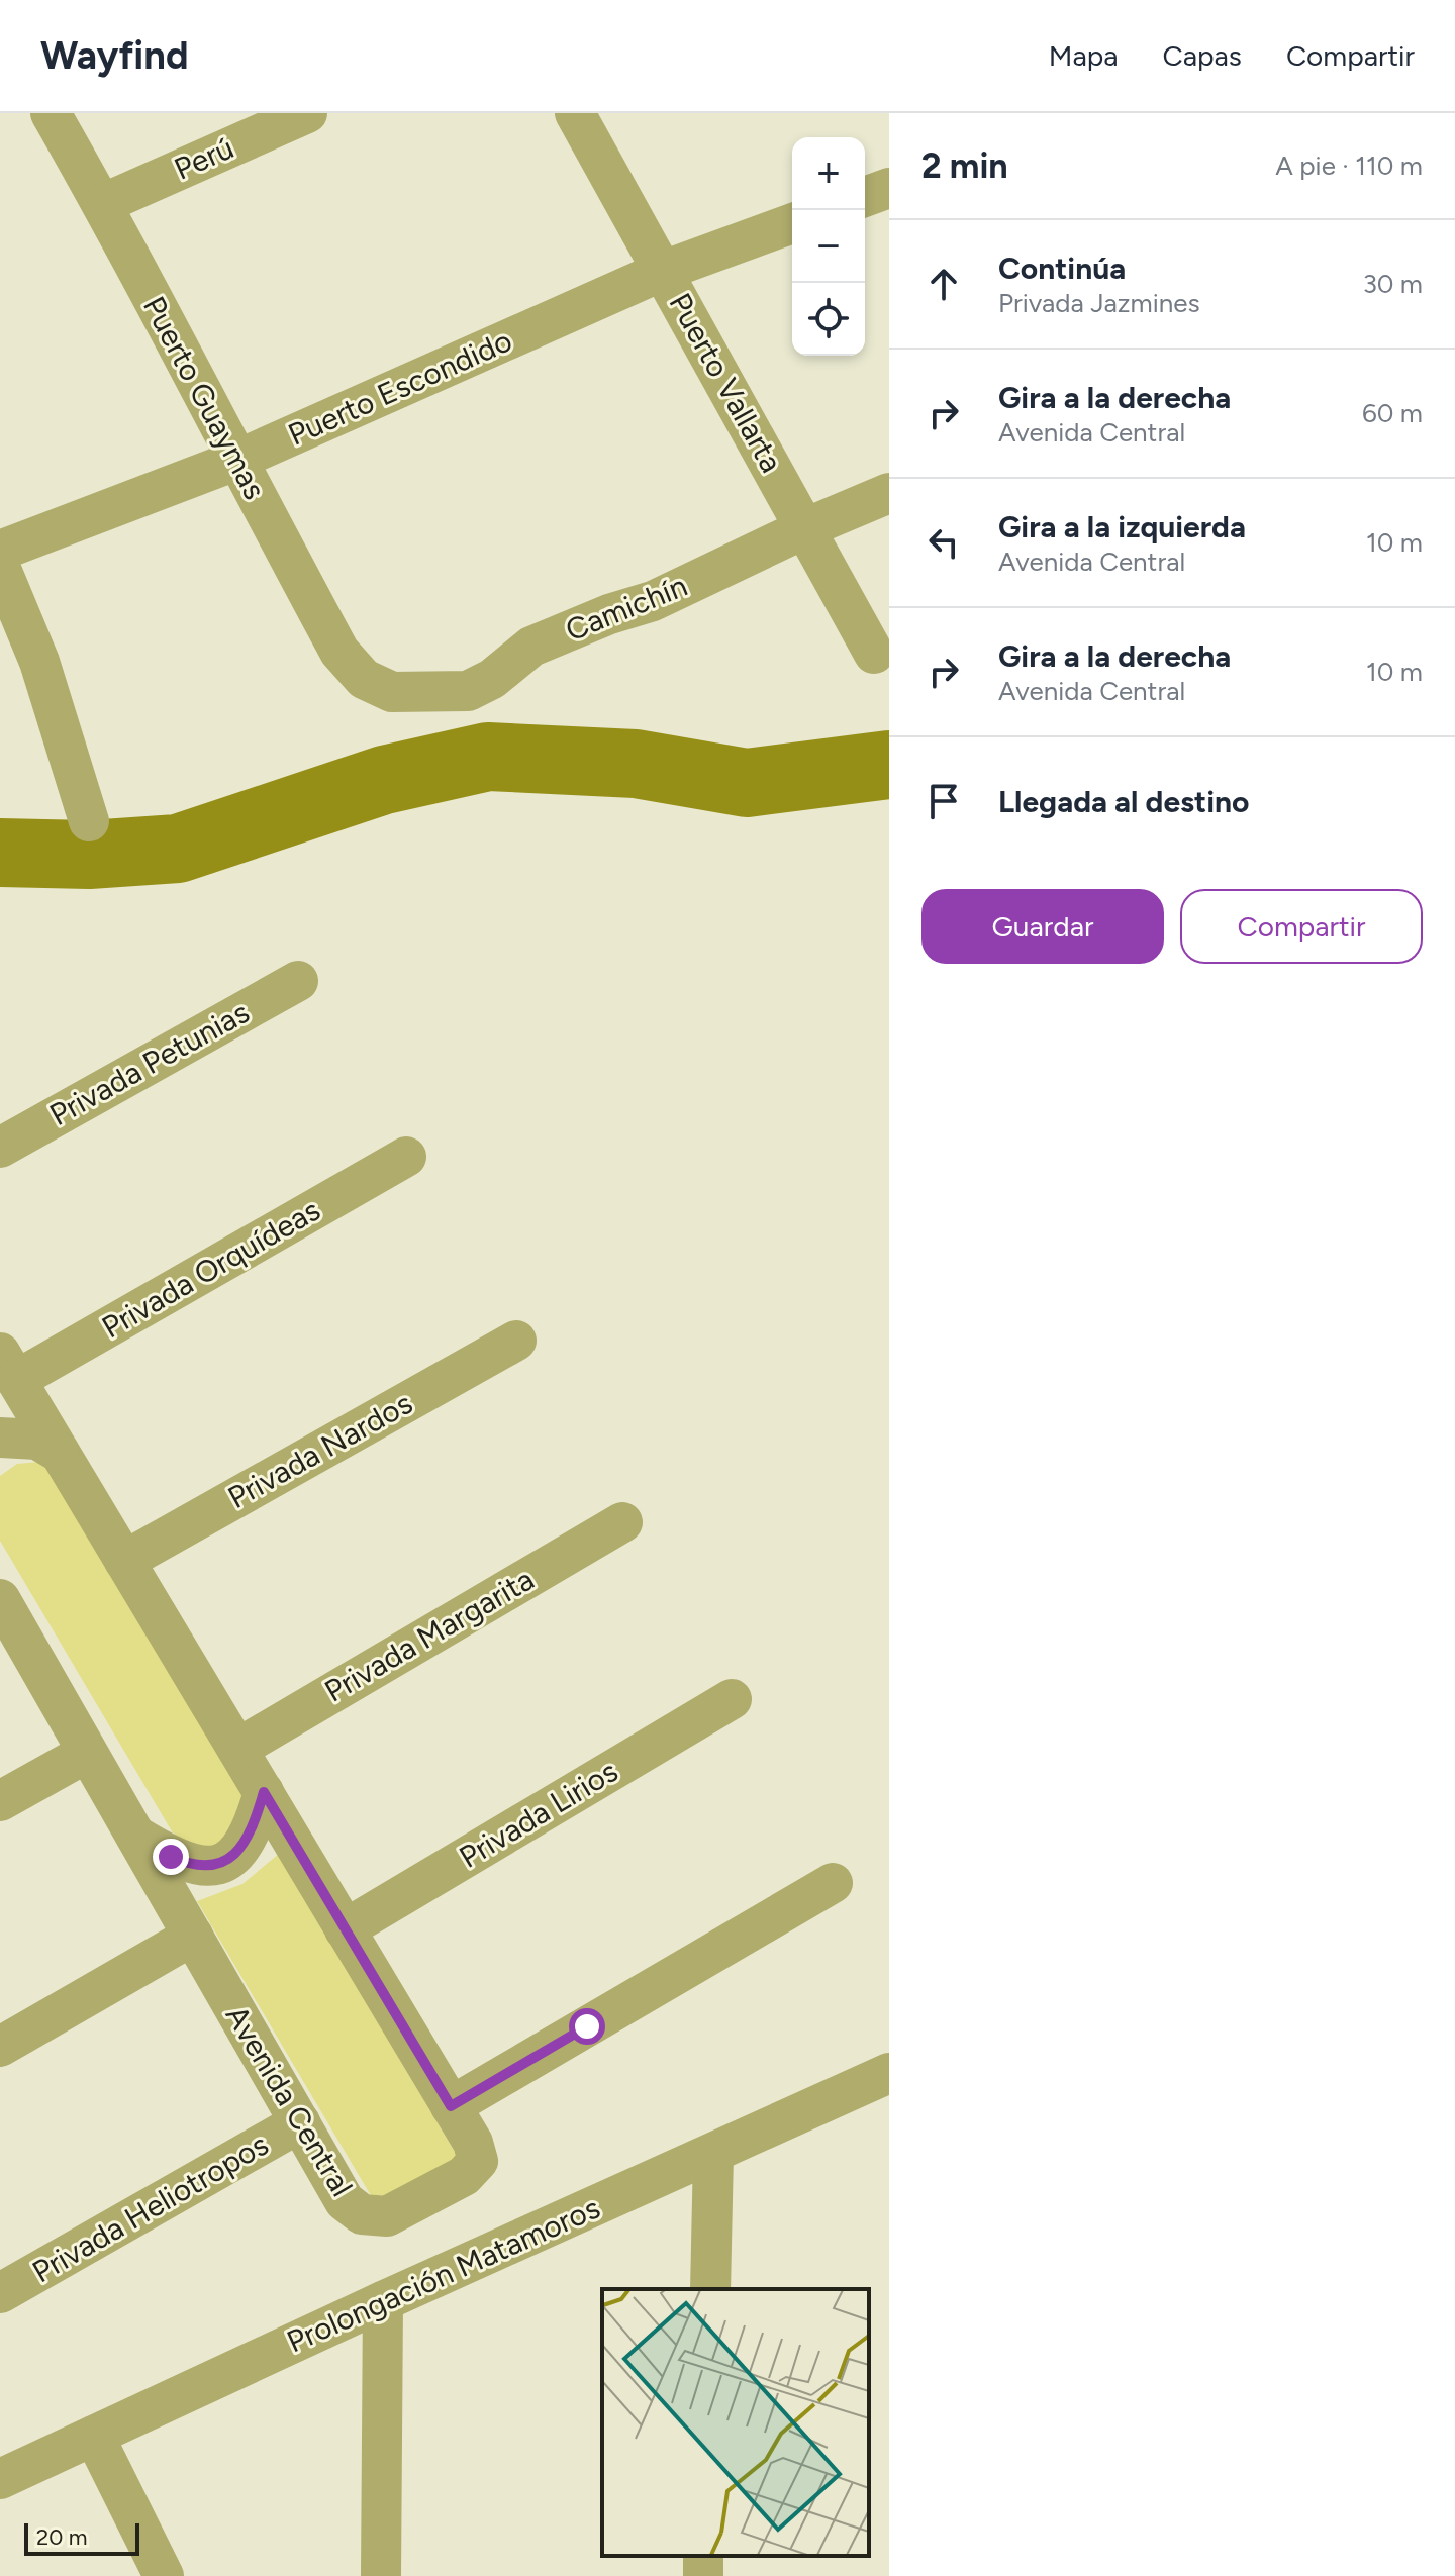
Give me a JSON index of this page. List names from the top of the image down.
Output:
{
  "streets": {
    "street": [
      "Perú",
      "Puerto Vallarta",
      "Puerto Escondido",
      "Puerto Guaymas",
      "Camichín",
      "Privada Petunias",
      "Privada Orquídeas",
      "Privada Nardos",
      "Privada Margarita",
      "Privada Lirios",
      "Avenida Central",
      "Privada Heliotropos",
      "Prolongación Matamoros"
    ]
  },
  "crossings": [
    ["Perú", "Puerto Guaymas"],
    ["Puerto Vallarta", "Puerto Escondido"],
    ["Puerto Vallarta", "Camichín"],
    ["Puerto Escondido", "Puerto Guaymas"],
    ["Puerto Guaymas", "Camichín"],
    ["Privada Orquídeas", "Avenida Central"],
    ["Privada Nardos", "Avenida Central"],
    ["Privada Margarita", "Avenida Central"],
    ["Privada Lirios", "Avenida Central"],
    ["Avenida Central", "Privada Heliotropos"]
  ],
  "scale_bar": "20 m",
  "page": {
    "header": "Wayfind",
    "nav": ["Mapa", "Capas", "Compartir"],
    "heading": ["2 min", "A pie · 110 m"],
    "map_buttons": ["+", "−"],
    "list": [
      ["Continúa", "Privada Jazmines", "30 m"],
      ["Gira a la derecha", "Avenida Central", "60 m"],
      ["Gira a la izquierda", "Avenida Central", "10 m"],
      ["Gira a la derecha", "Avenida Central", "10 m"],
      "Llegada al destino"
    ],
    "buttons": ["Guardar", "Compartir"],
    "scale": "20 m"
  }
}
